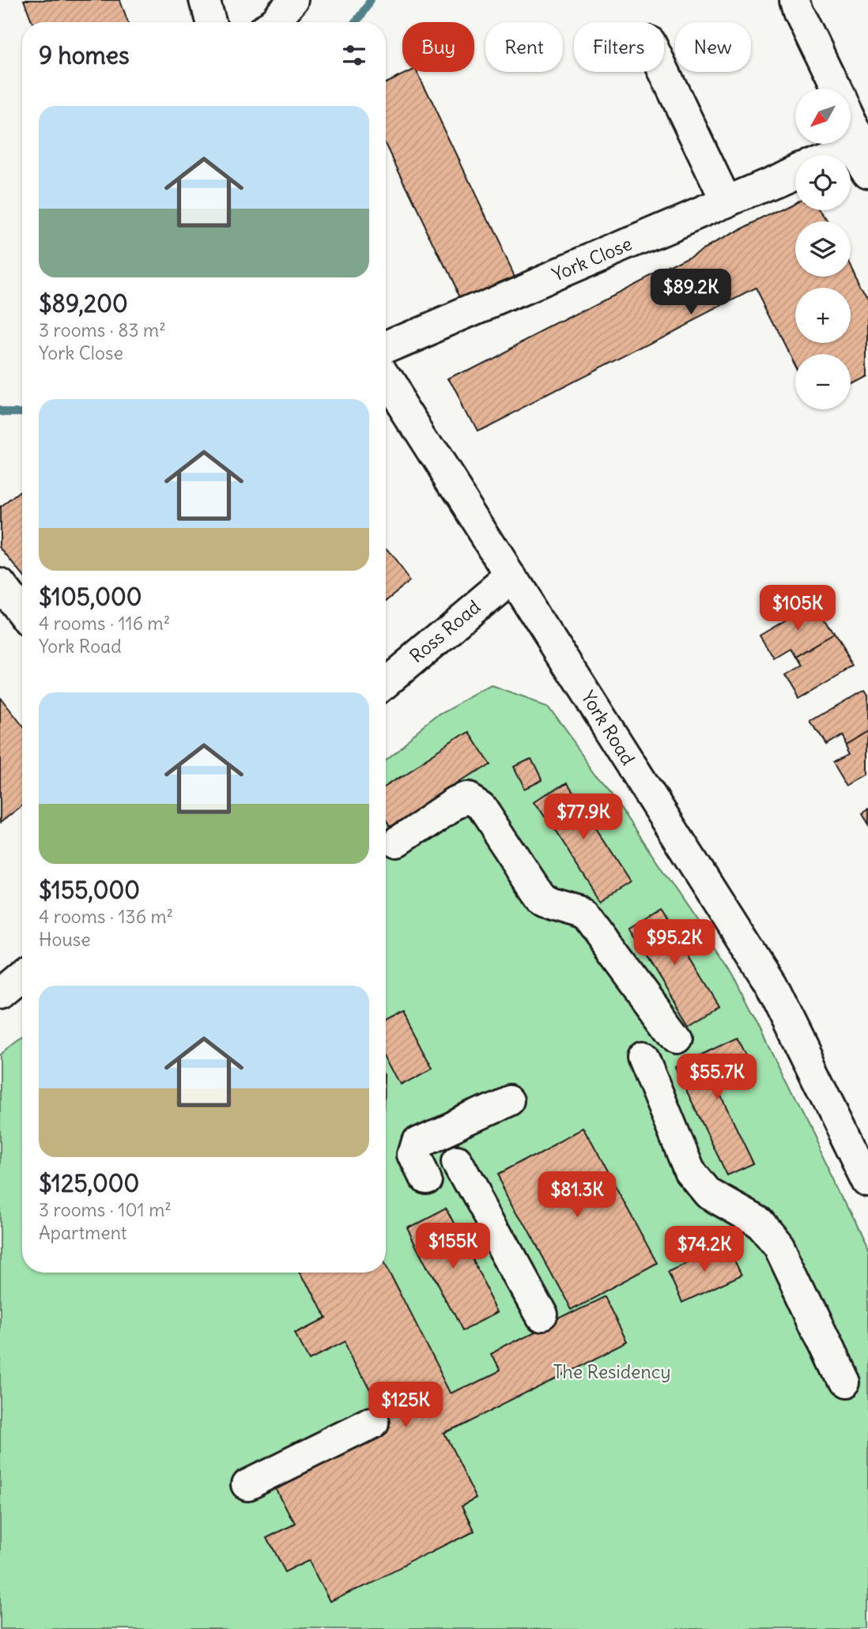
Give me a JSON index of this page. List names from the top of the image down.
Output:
{
  "streets": {
    "street": ["York Close", "Ross Road", "York Road"]
  },
  "crossings": [
    ["Ross Road", "York Road"]
  ],
  "parks": ["The Residency"],
  "north": "bottom left",
  "page": {
    "chip": [
      "Buy",
      "Rent",
      "Filters",
      "New"
    ],
    "heading": "9 homes",
    "map_buttons": ["+", "−"],
    "list": [
      {
        "name": "$89,200",
        "note": "3 rooms · 83 m² · York Close"
      },
      {
        "name": "$105,000",
        "note": "4 rooms · 116 m² · York Road"
      },
      {
        "name": "$155,000",
        "note": "4 rooms · 136 m² · House"
      },
      {
        "name": "$125,000",
        "note": "3 rooms · 101 m² · Apartment"
      }
    ],
    "price": [
      "$89.2K",
      "$105K",
      "$77.9K",
      "$95.2K",
      "$55.7K",
      "$81.3K",
      "$155K",
      "$74.2K",
      "$125K"
    ]
  }
}
